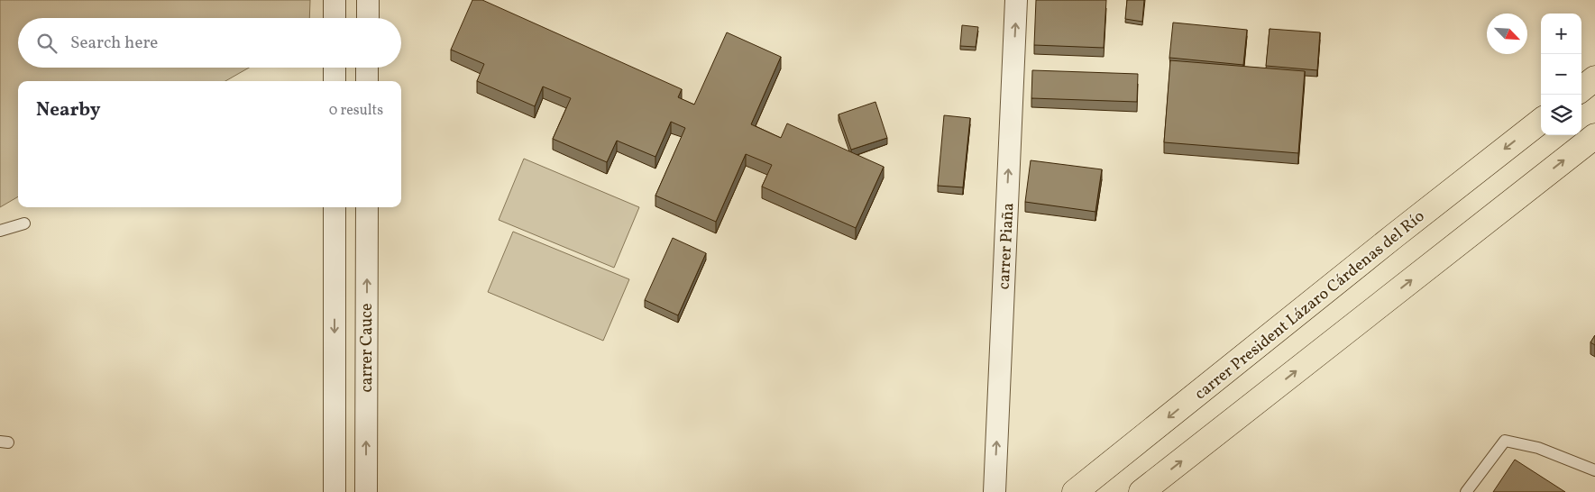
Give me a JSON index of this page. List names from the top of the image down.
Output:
{
  "streets": {
    "main road": ["carrer President Lázaro Cárdenas del Río"],
    "street": ["carrer Piaña", "carrer Cauce"]
  },
  "one_way": ["carrer Piaña"],
  "north": "bottom right",
  "page": {
    "map_buttons": ["+", "−"],
    "search": "Search here",
    "heading": ["Nearby", "0 results"]
  }
}
